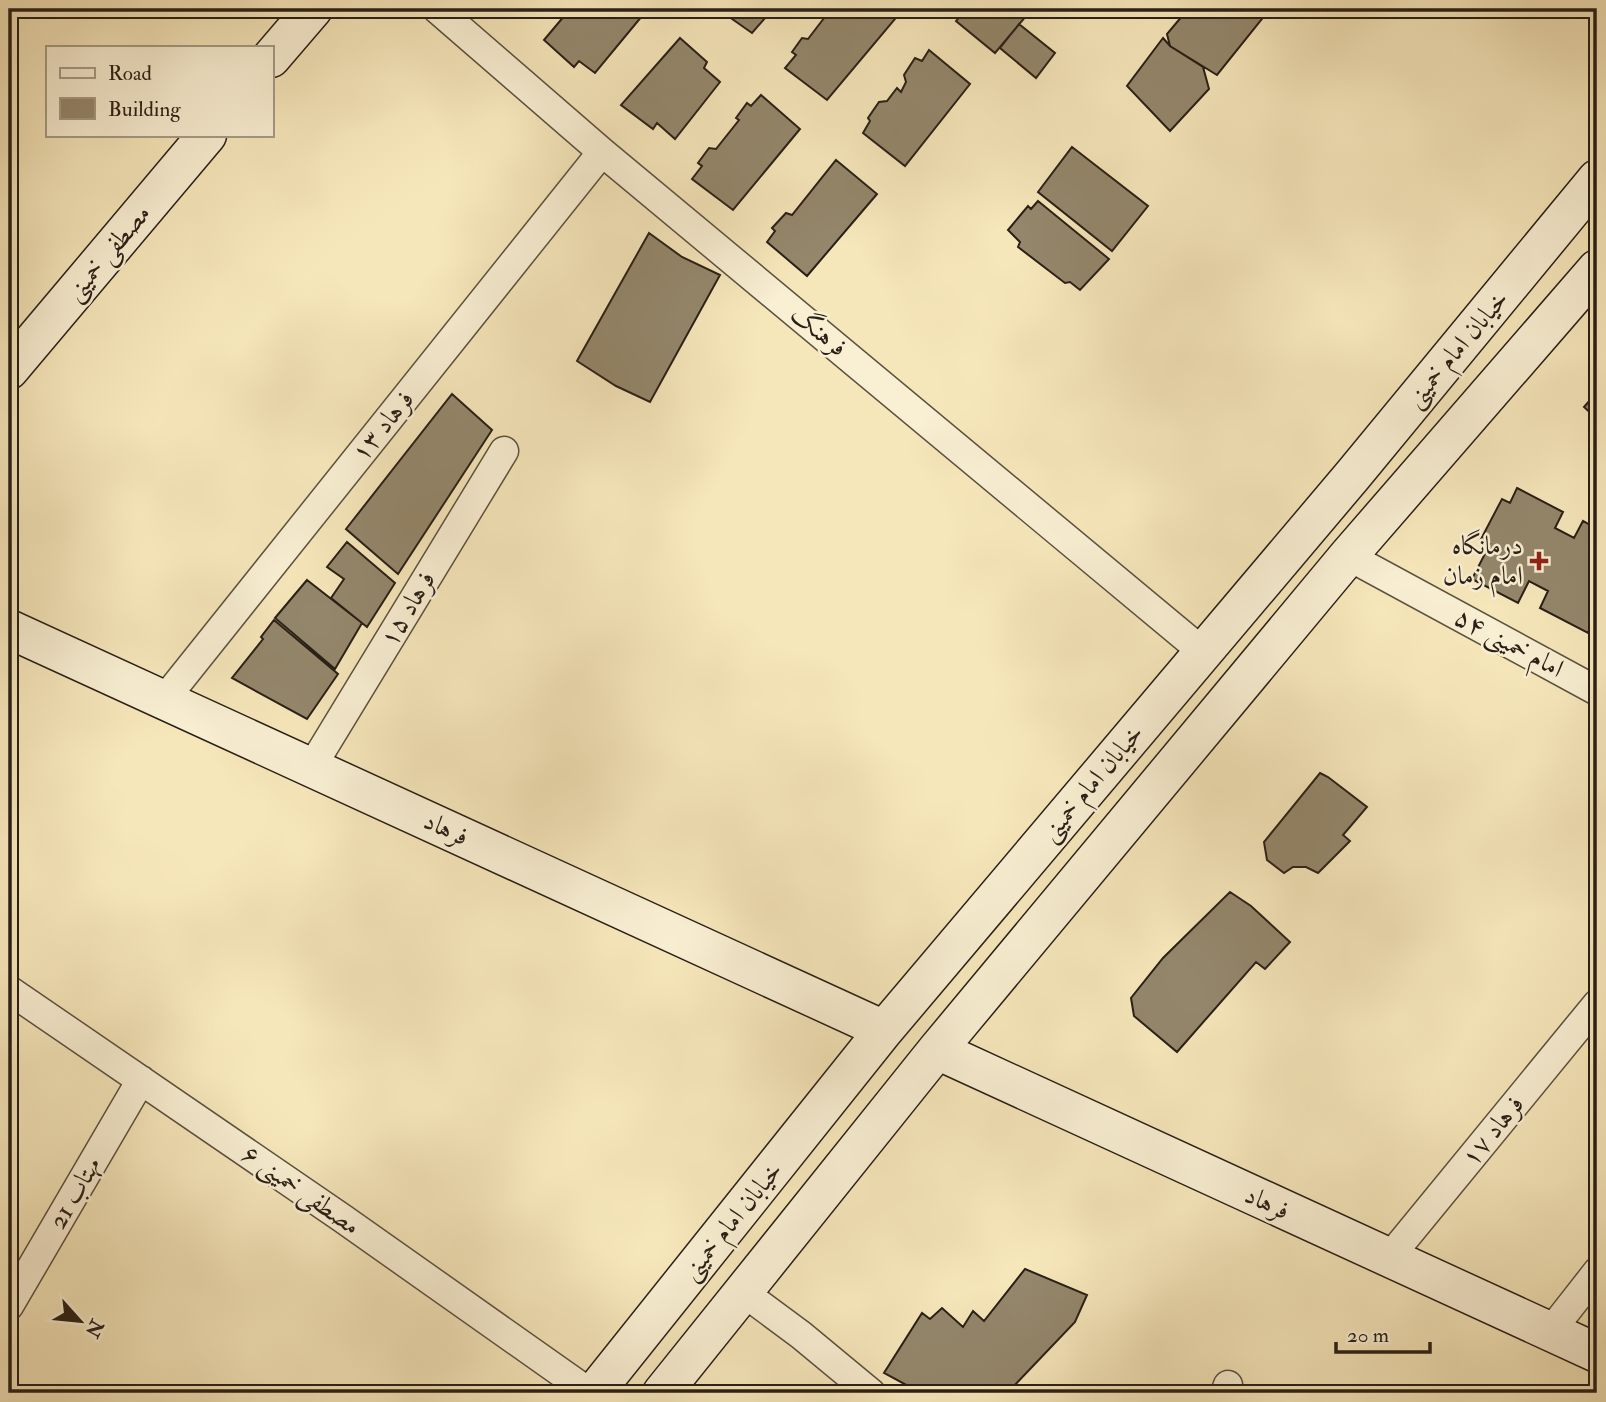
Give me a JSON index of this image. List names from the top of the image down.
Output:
{
  "streets": {
    "main road": ["مصطفی خمینی", "خیابان امام خمینی", "فرهاد"],
    "street": [
      "فرهنگ",
      "فرهاد ۱۳",
      "فرهاد ۱۵",
      "امام خمینی ۵۴",
      "فرهاد ۱۷",
      "مصطفی خمینی ۶",
      "مهتاب 21"
    ]
  },
  "crossings": [
    ["فرهنگ", "خیابان امام خمینی"],
    ["فرهنگ", "فرهاد ۱۳"],
    ["خیابان امام خمینی", "امام خمینی ۵۴"],
    ["خیابان امام خمینی", "فرهاد"],
    ["خیابان امام خمینی", "مصطفی خمینی ۶"],
    ["فرهاد ۱۳", "فرهاد"],
    ["فرهاد ۱۵", "فرهاد"],
    ["فرهاد", "فرهاد ۱۷"],
    ["مصطفی خمینی ۶", "مهتاب 21"]
  ],
  "places": {
    "health": ["درمانگاه امام زمان"]
  },
  "legend": ["Road", "Building"],
  "scale_bar": "20 m",
  "north": "bottom right"
}
